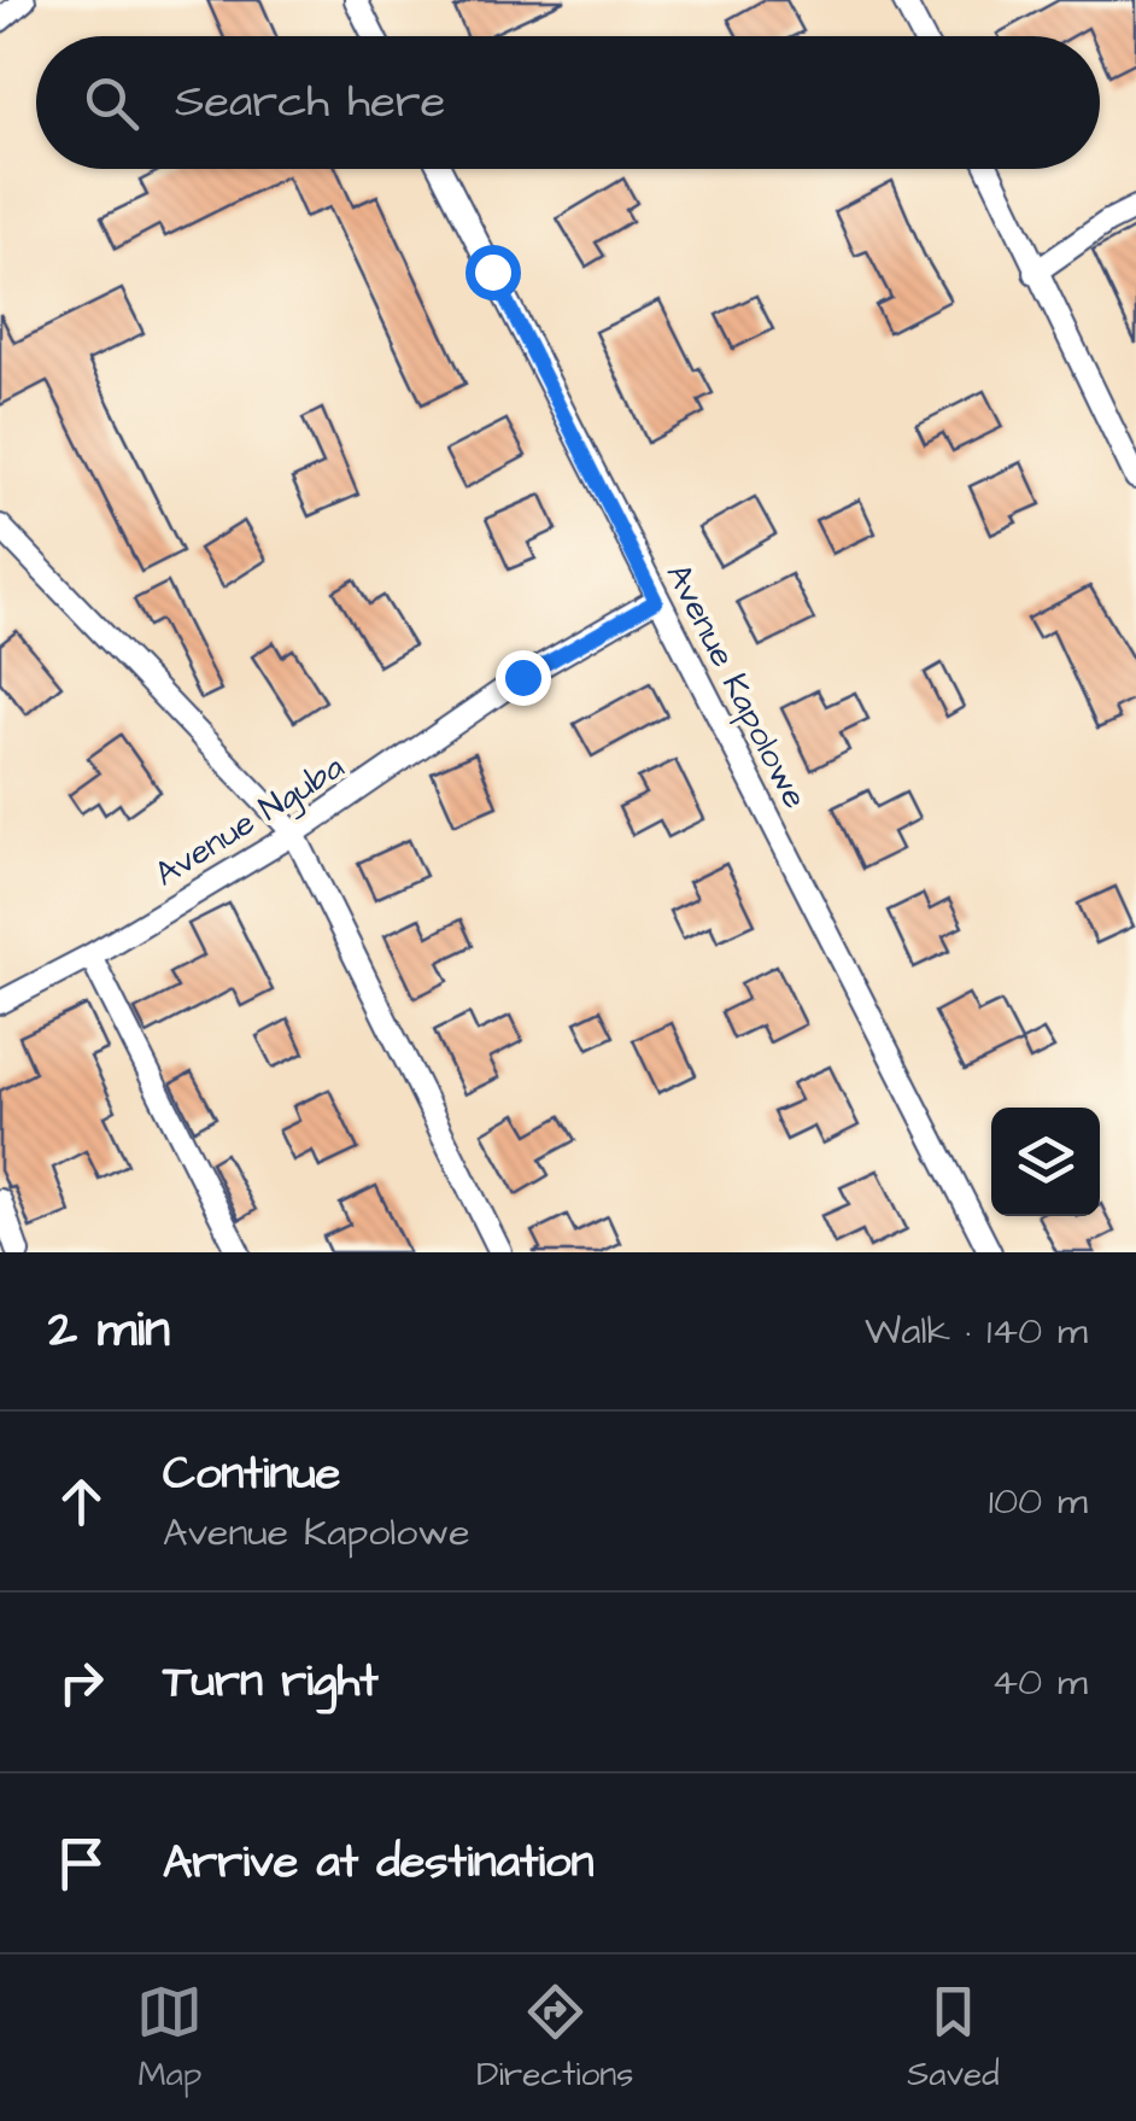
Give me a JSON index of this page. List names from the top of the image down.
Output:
{
  "streets": {
    "street": ["Avenue Kapolowe", "Avenue Nguba"]
  },
  "crossings": [
    ["Avenue Kapolowe", "Avenue Nguba"]
  ],
  "page": {
    "search": "Search here",
    "heading": ["2 min", "Walk · 140 m"],
    "list": [
      ["Continue", "Avenue Kapolowe", "100 m"],
      ["Turn right", "40 m"],
      "Arrive at destination"
    ],
    "nav": ["Map", "Directions", "Saved"]
  }
}
